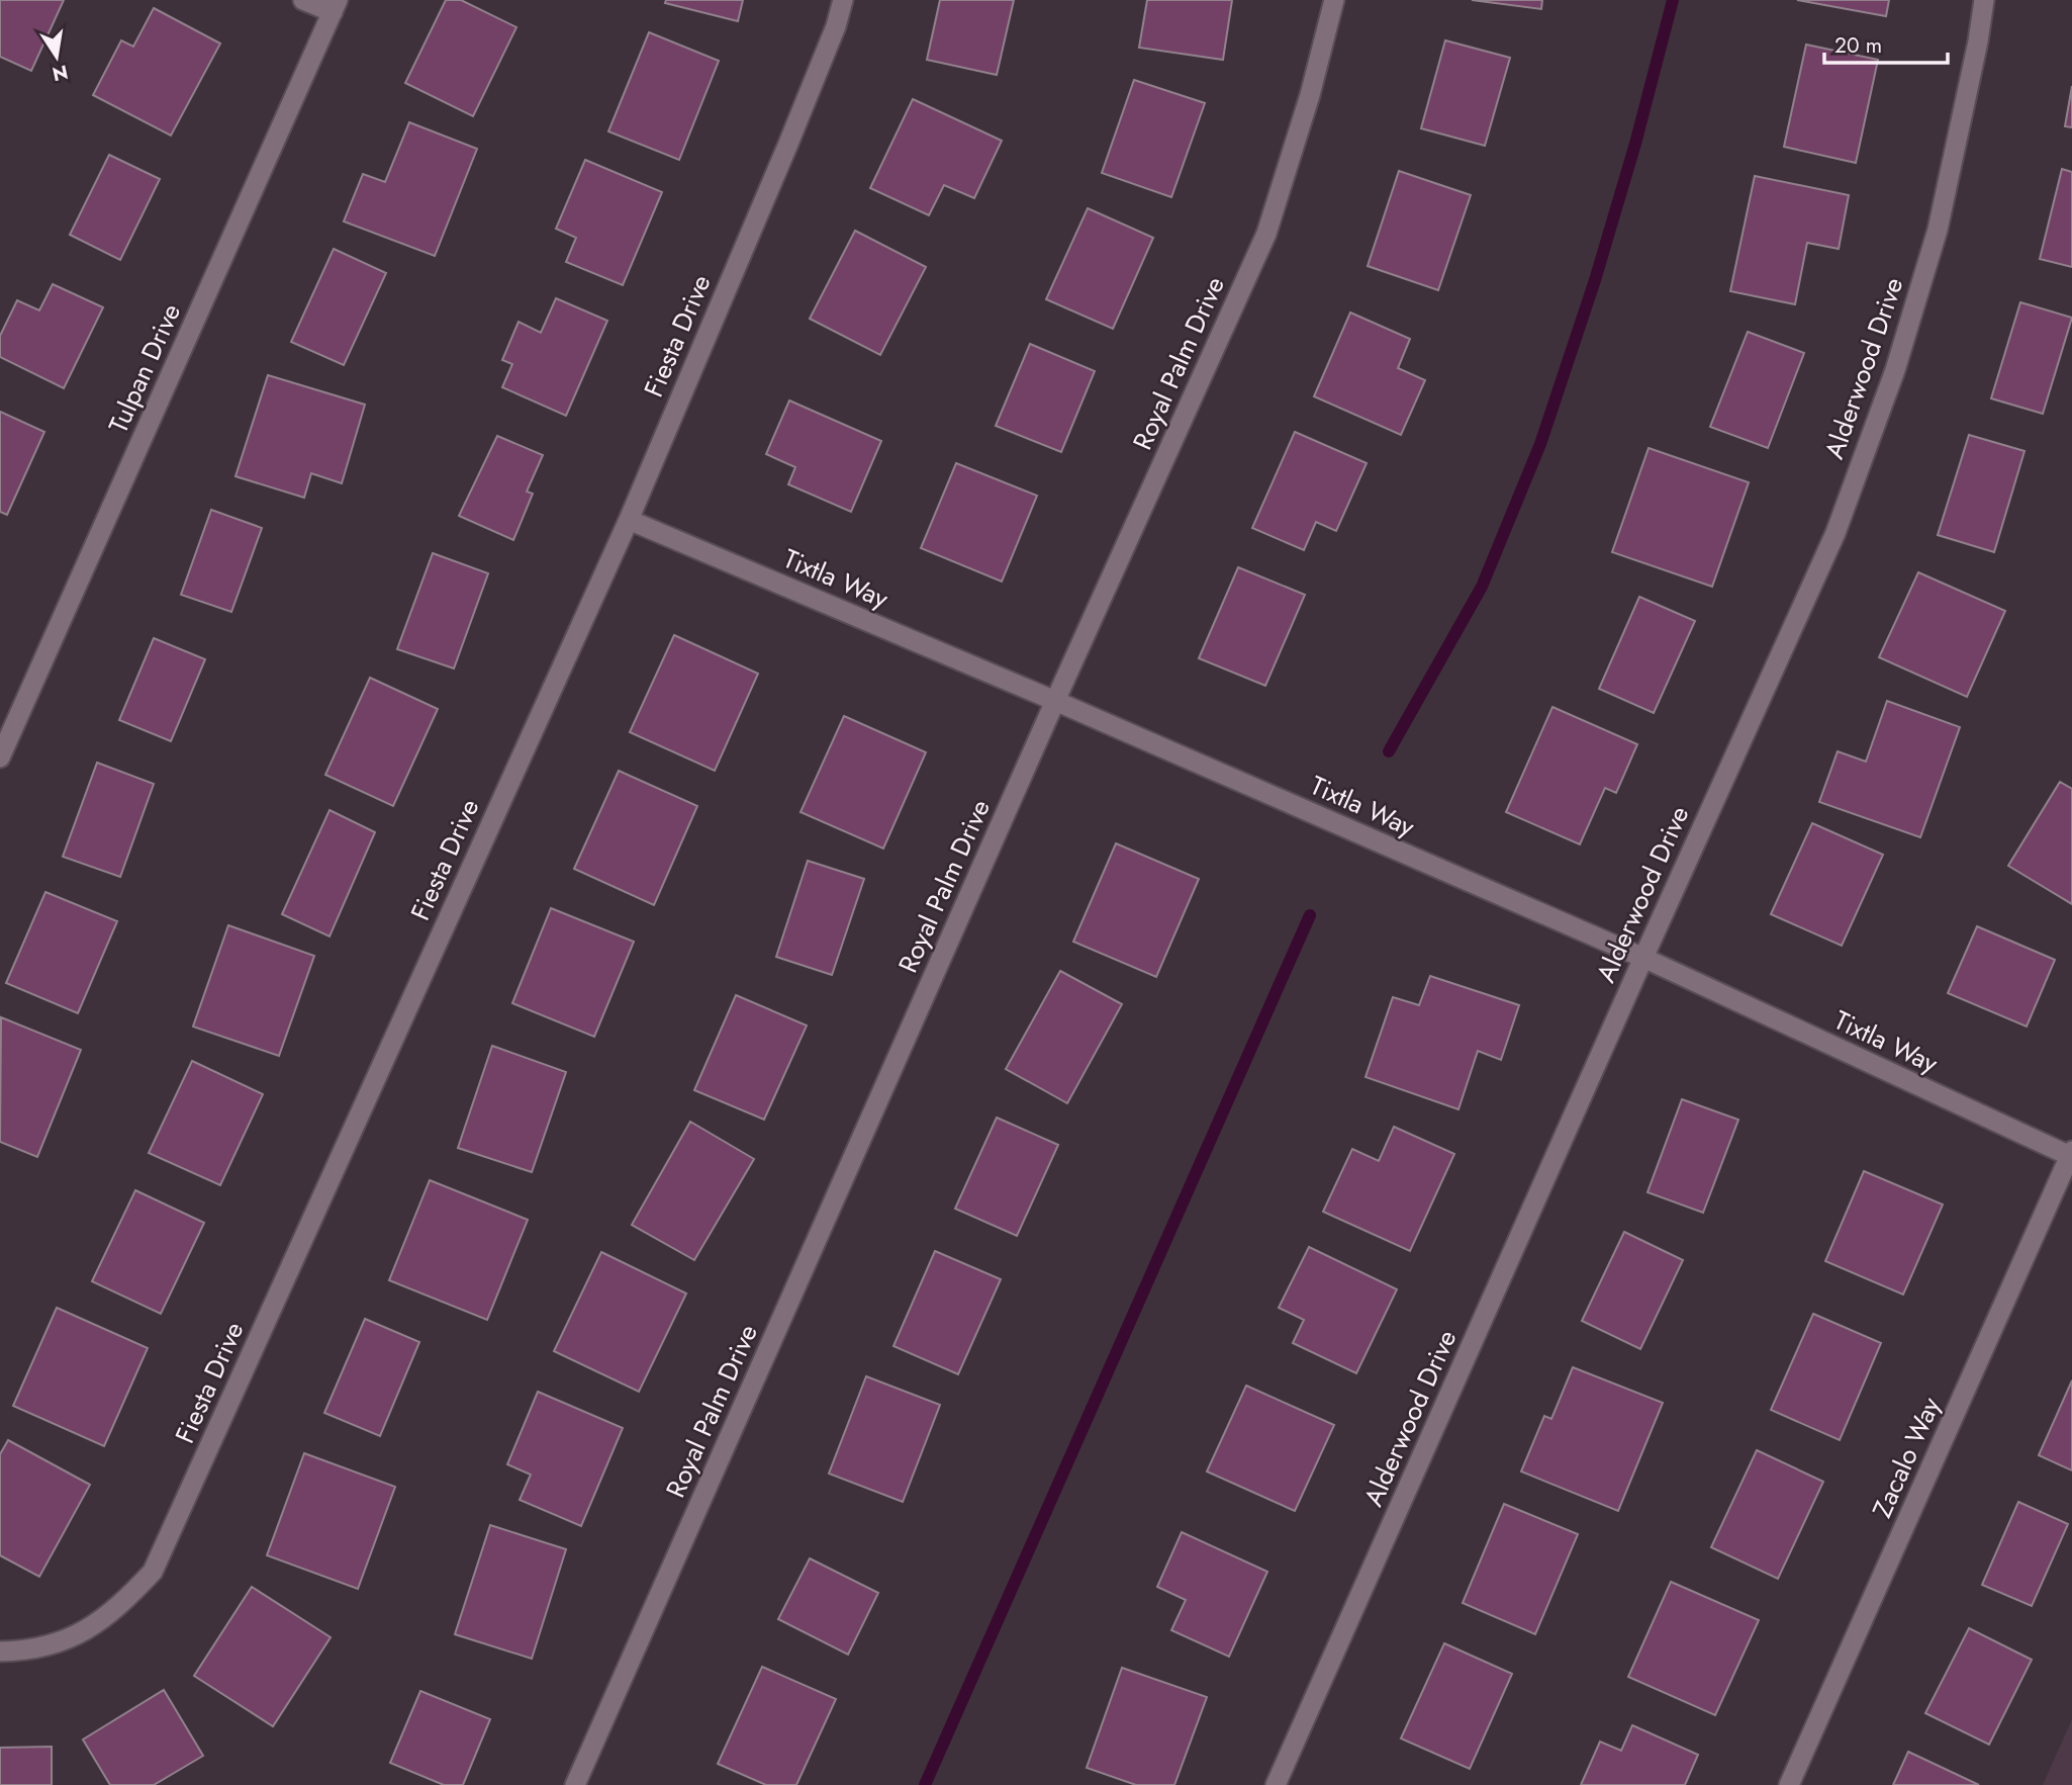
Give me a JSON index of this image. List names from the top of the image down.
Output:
{
  "streets": {
    "street": [
      "Fiesta Drive",
      "Royal Palm Drive",
      "Tulpan Drive",
      "Alderwood Drive",
      "Tixtla Way",
      "Zacalo Way"
    ]
  },
  "crossings": [
    ["Fiesta Drive", "Tixtla Way"],
    ["Royal Palm Drive", "Tixtla Way"],
    ["Alderwood Drive", "Tixtla Way"],
    ["Tixtla Way", "Zacalo Way"]
  ],
  "scale_bar": "20 m",
  "north": "bottom"
}
